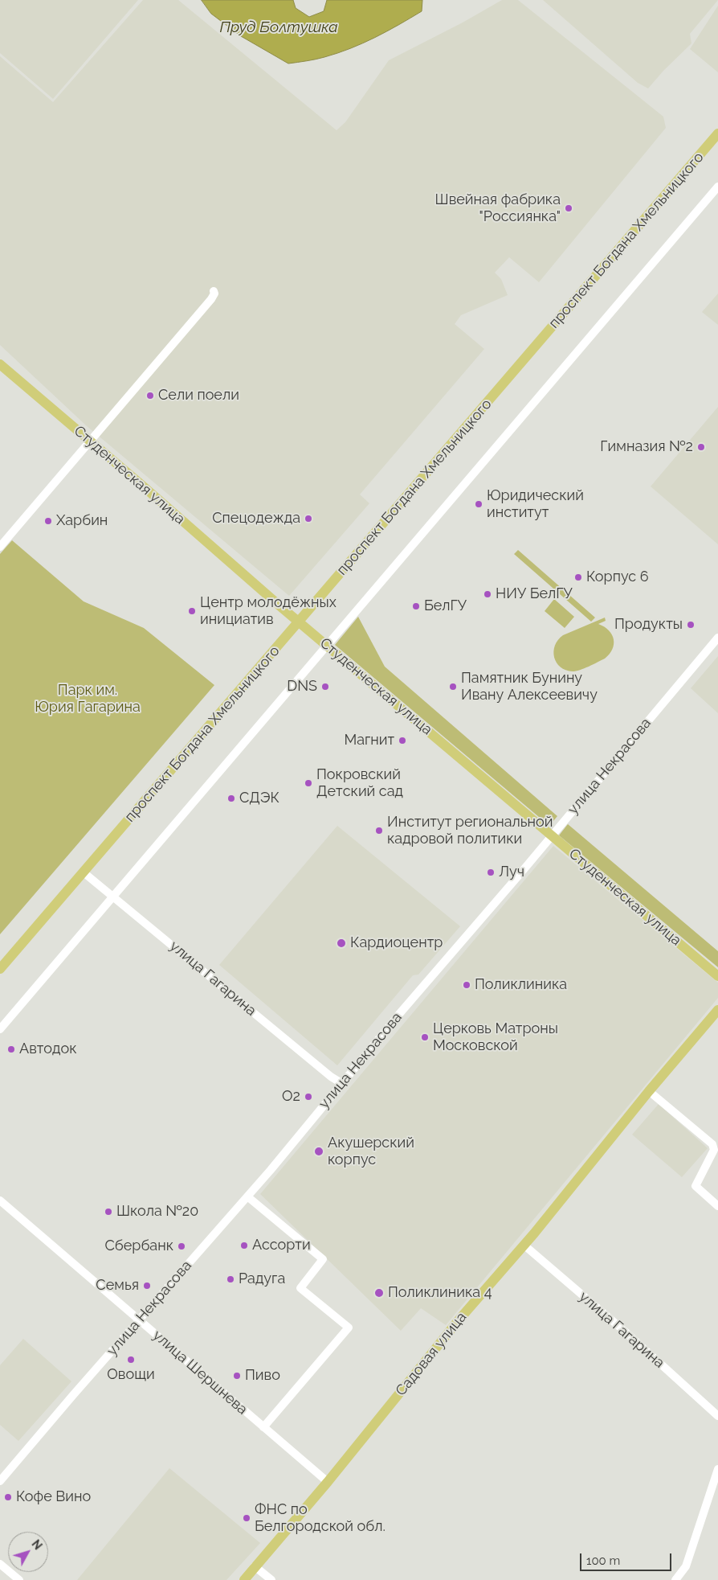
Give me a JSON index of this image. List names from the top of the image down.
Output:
{
  "streets": {
    "main road": ["проспект Богдана Хмельницкого", "Студенческая улица", "Садовая улица"],
    "street": ["улица Некрасова", "улица Гагарина", "улица Шершнева"]
  },
  "crossings": [
    ["проспект Богдана Хмельницкого", "Студенческая улица"],
    ["проспект Богдана Хмельницкого", "улица Гагарина"],
    ["Студенческая улица", "улица Некрасова"],
    ["улица Некрасова", "улица Гагарина"],
    ["улица Некрасова", "улица Шершнева"],
    ["улица Гагарина", "Садовая улица"],
    ["Садовая улица", "улица Шершнева"]
  ],
  "water": ["Пруд Болтушка"],
  "parks": ["Парк им. Юрия Гагарина"],
  "places": [
    "Швейная фабрика \"Россиянка\"",
    "Сели поели",
    "Гимназия №2",
    "Юридический институт",
    "Спецодежда",
    "Харбин",
    "Корпус 6",
    "НИУ БелГУ",
    "БелГУ",
    "Центр молодёжных инициатив",
    "Продукты",
    "DNS",
    "Памятник Бунину Ивану Алексеевичу",
    "Магнит",
    "Покровский Детский сад",
    "СДЭК",
    "Институт региональной кадровой политики",
    "Луч",
    "Кардиоцентр",
    "Поликлиника",
    "Церковь Матроны Московской",
    "Автодок",
    "O2",
    "Акушерский корпус",
    "Школа №20",
    "Ассорти",
    "Сбербанк",
    "Радуга",
    "Семья",
    "Поликлиника 4",
    "Овощи",
    "Пиво",
    "Кофе Вино",
    "ФНС по Белгородской обл."
  ],
  "scale_bar": "100 m",
  "north": "top right"
}
